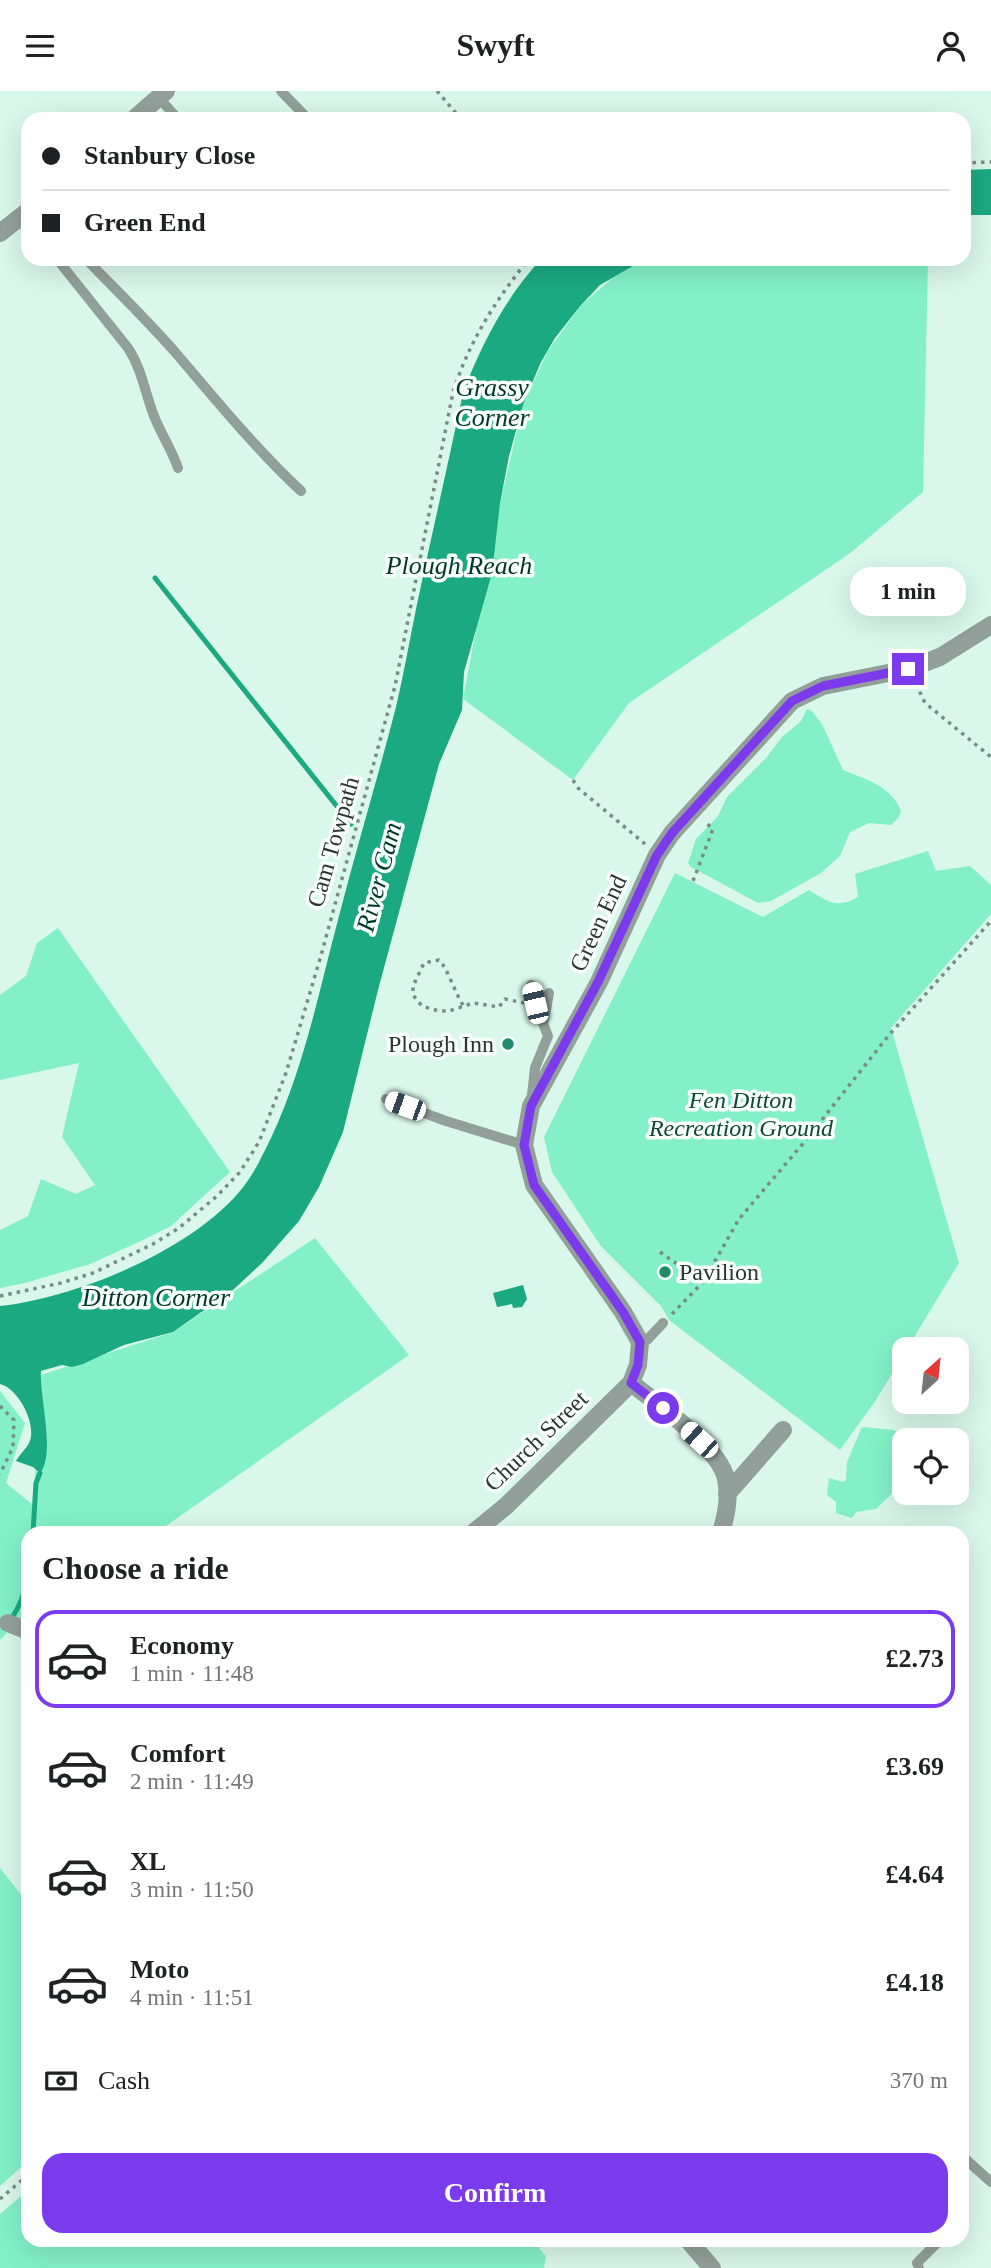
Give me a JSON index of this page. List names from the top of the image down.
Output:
{
  "streets": {
    "street": ["Green End", "Church Street"],
    "path": ["Cam Towpath"]
  },
  "water": [
    "Grassy Corner",
    "Plough Reach",
    "River Cam",
    "Ditton Corner"
  ],
  "parks": ["Fen Ditton Recreation Ground"],
  "places": ["Plough Inn", "Pavilion"],
  "north": "top right",
  "page": {
    "header": "Swyft",
    "banner": ["Stanbury Close", "Green End"],
    "bubble": "1 min",
    "heading": "Choose a ride",
    "list": [
      {
        "name": "Economy",
        "note": "1 min · 11:48",
        "value": "£2.73"
      },
      {
        "name": "Comfort",
        "note": "2 min · 11:49",
        "value": "£3.69"
      },
      {
        "name": "XL",
        "note": "3 min · 11:50",
        "value": "£4.64"
      },
      {
        "name": "Moto",
        "note": "4 min · 11:51",
        "value": "£4.18"
      }
    ],
    "pay": ["Cash", "370 m"],
    "buttons": "Confirm"
  }
}
